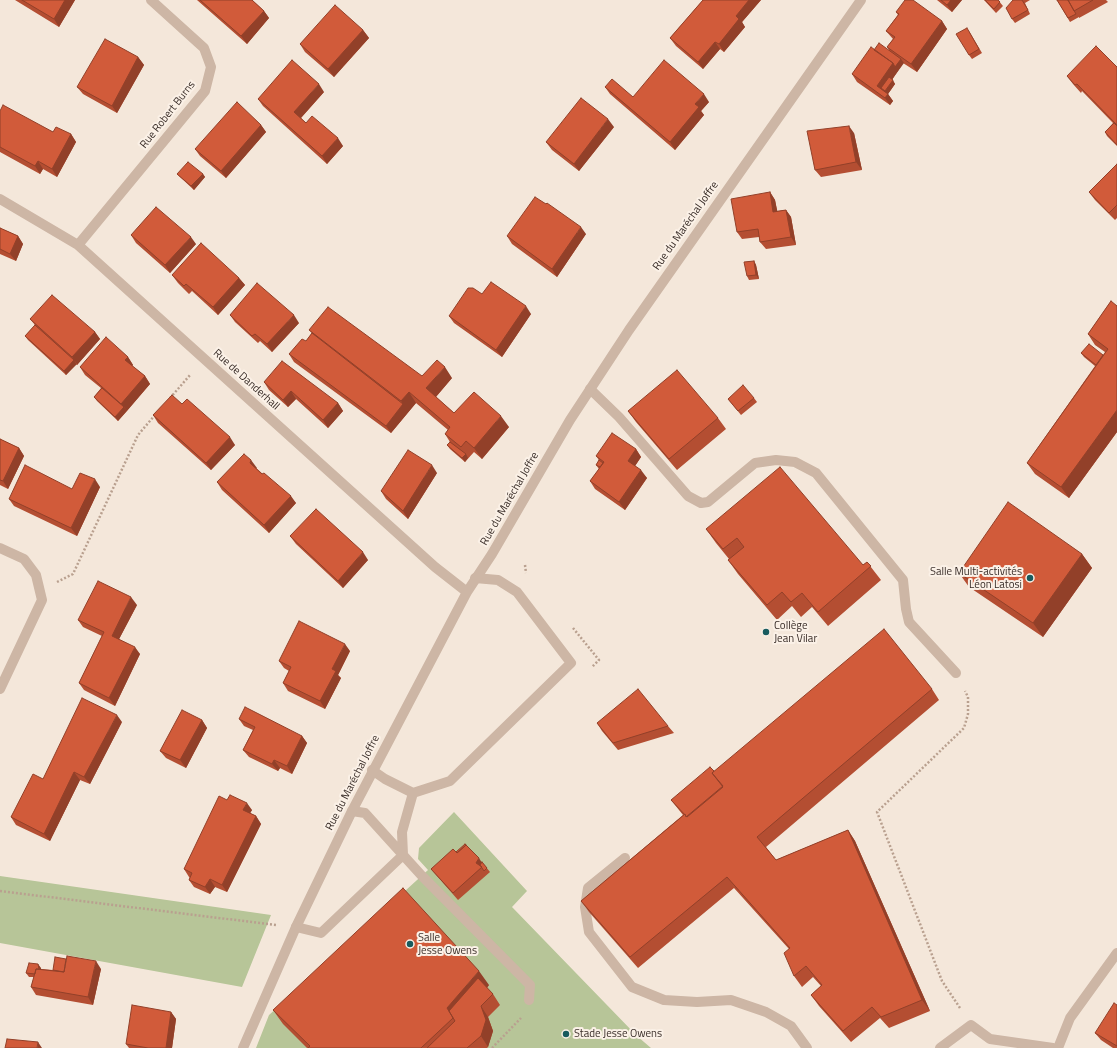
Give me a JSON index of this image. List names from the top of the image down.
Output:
{
  "streets": {
    "street": ["Rue Robert Burns", "Rue du Maréchal Joffre", "Rue de Danderhall"]
  },
  "crossings": [
    ["Rue Robert Burns", "Rue de Danderhall"],
    ["Rue du Maréchal Joffre", "Rue de Danderhall"]
  ],
  "places": [
    "Salle Multi-activités Léon Latosi",
    "Collège Jean Vilar",
    "Salle Jesse Owens",
    "Stade Jesse Owens"
  ]
}
